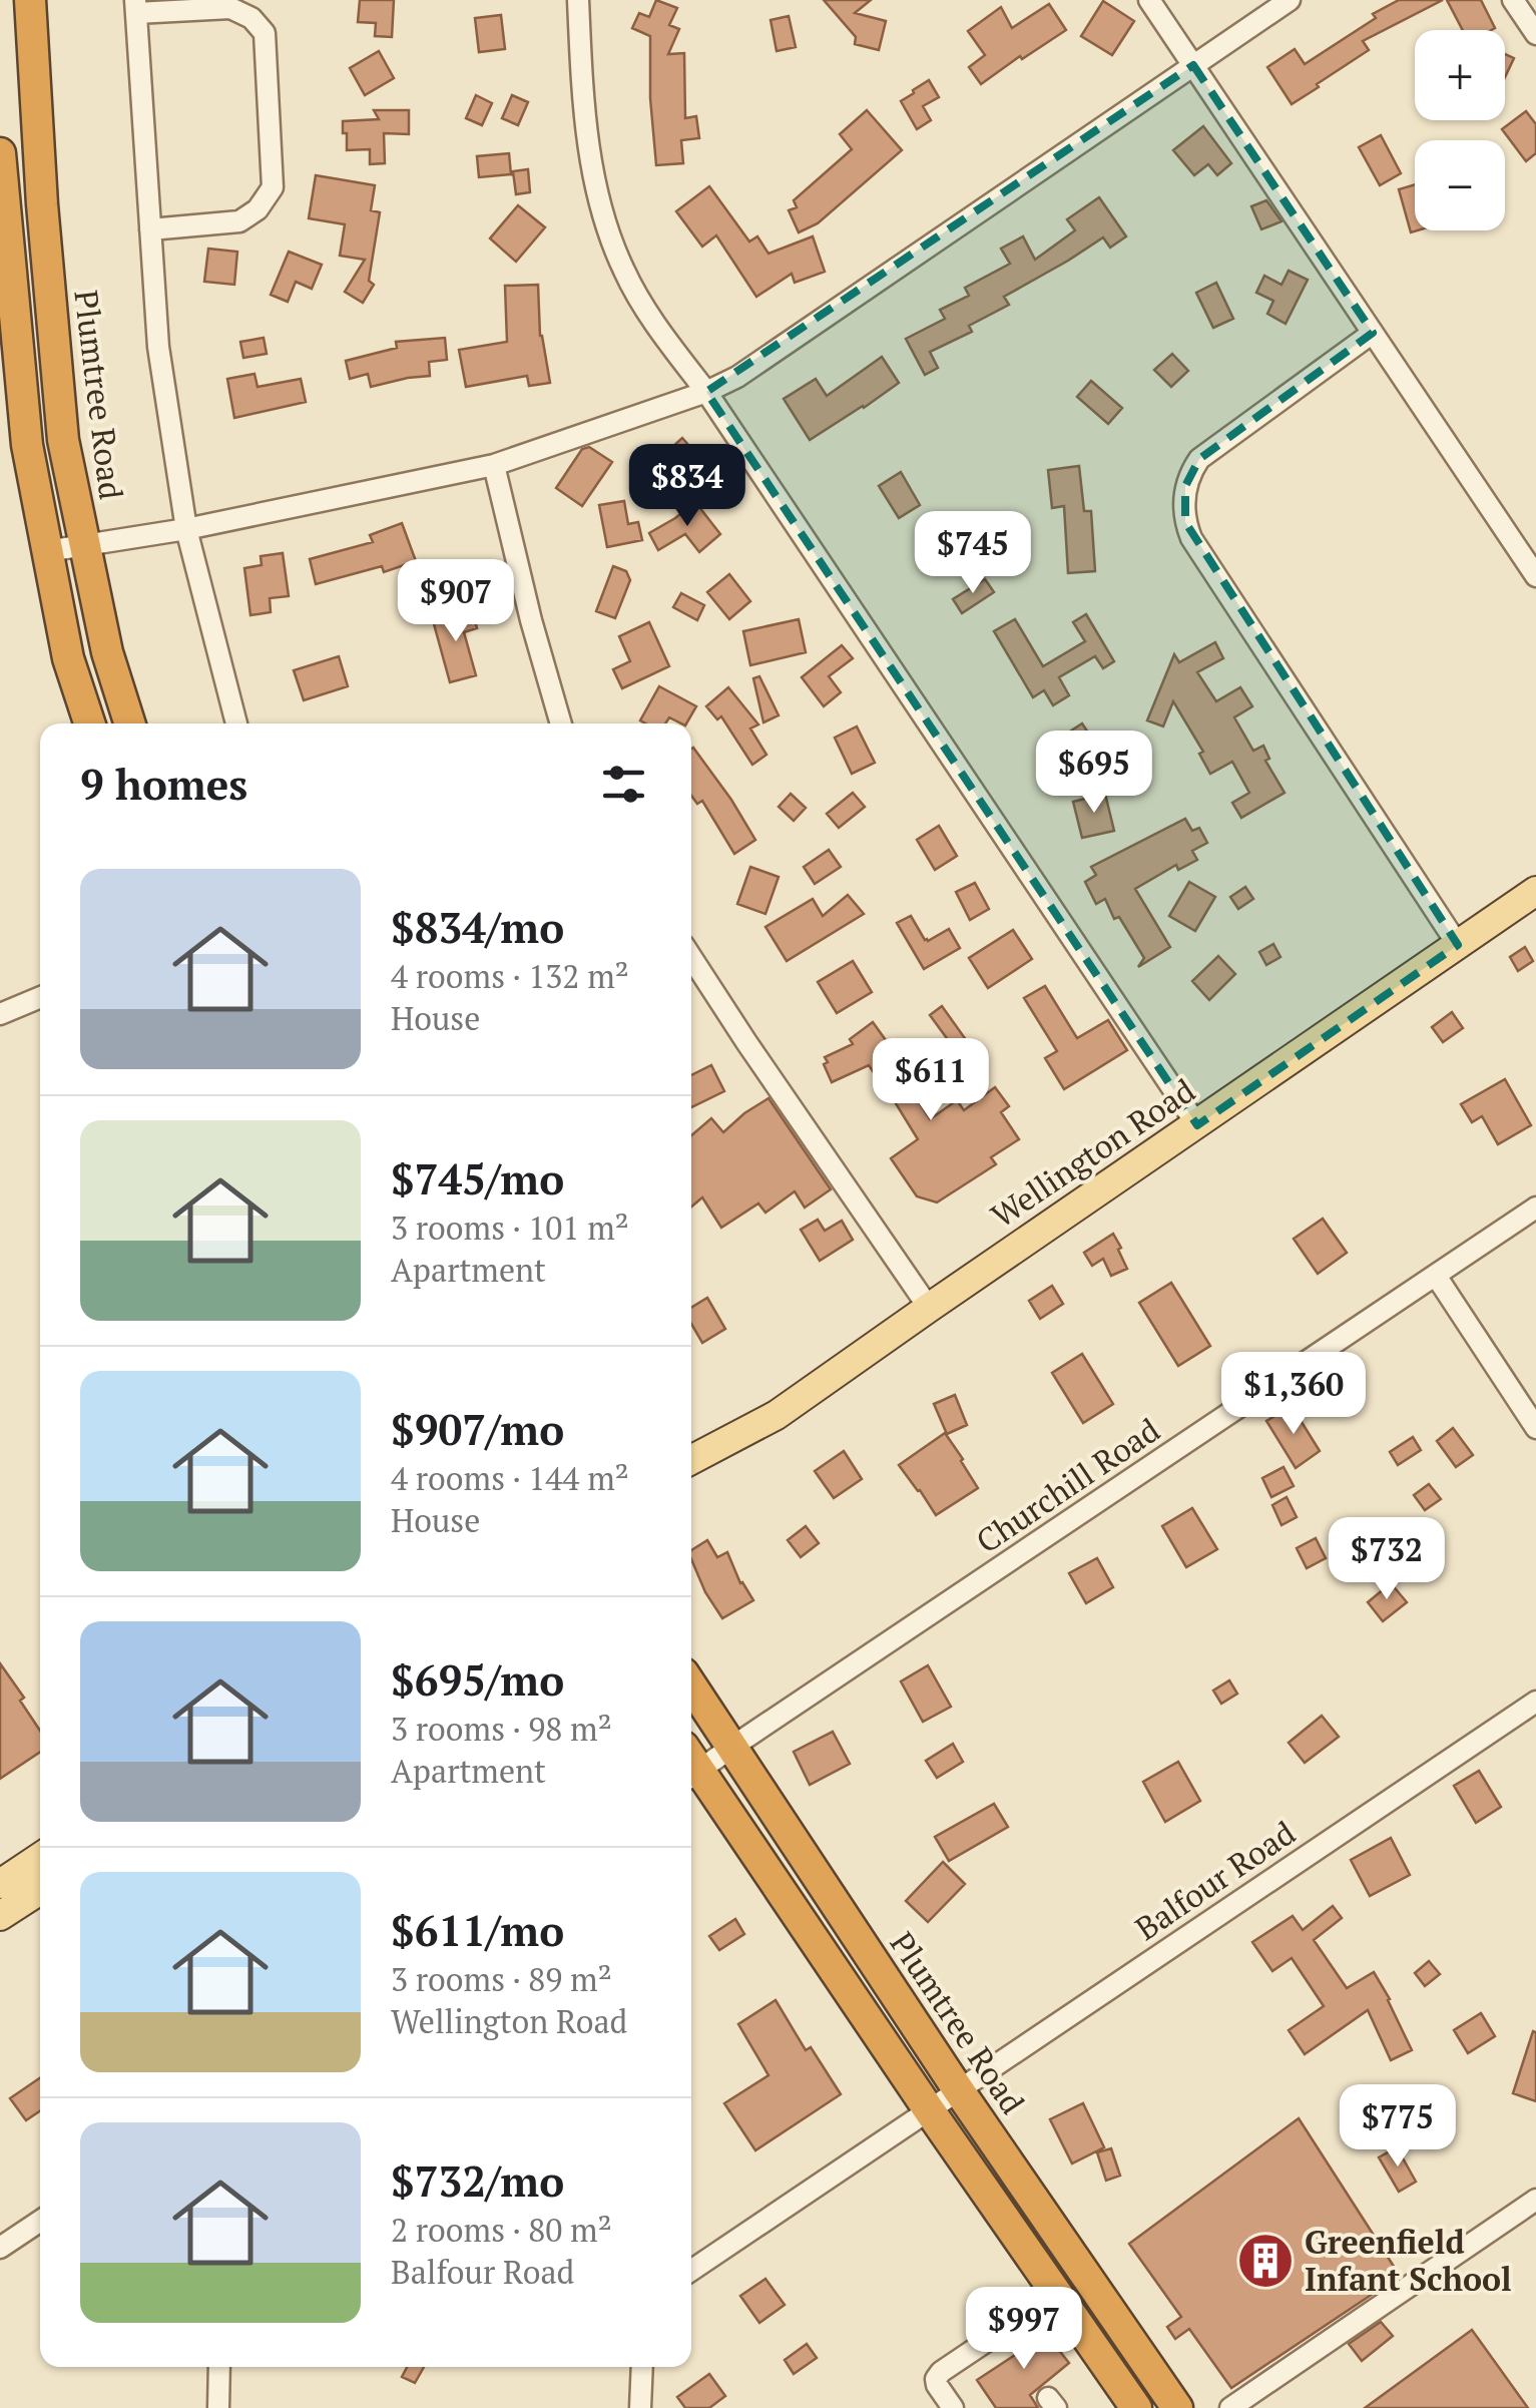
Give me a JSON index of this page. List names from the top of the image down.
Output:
{
  "streets": {
    "highway": ["Plumtree Road"],
    "main road": ["Wellington Road"],
    "street": ["Churchill Road", "Balfour Road"]
  },
  "crossings": [
    ["Plumtree Road", "Churchill Road"],
    ["Plumtree Road", "Balfour Road"]
  ],
  "places": {
    "building": ["Greenfield Infant School"]
  },
  "page": {
    "map_buttons": ["+", "−"],
    "price": [
      "$834",
      "$745",
      "$907",
      "$695",
      "$611",
      "$1,360",
      "$732",
      "$775",
      "$997"
    ],
    "heading": "9 homes",
    "list": [
      {
        "name": "$834/mo",
        "note": "4 rooms · 132 m² · House"
      },
      {
        "name": "$745/mo",
        "note": "3 rooms · 101 m² · Apartment"
      },
      {
        "name": "$907/mo",
        "note": "4 rooms · 144 m² · House"
      },
      {
        "name": "$695/mo",
        "note": "3 rooms · 98 m² · Apartment"
      },
      {
        "name": "$611/mo",
        "note": "3 rooms · 89 m² · Wellington Road"
      },
      {
        "name": "$732/mo",
        "note": "2 rooms · 80 m² · Balfour Road"
      }
    ]
  }
}
